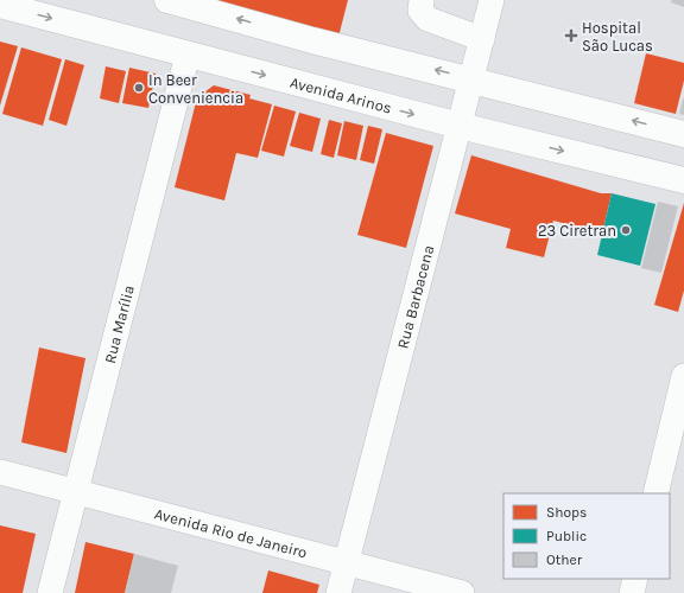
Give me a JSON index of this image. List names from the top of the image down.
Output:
{
  "streets": {
    "main road": ["Avenida Arinos"],
    "street": ["Rua Barbacena", "Rua Marília", "Avenida Rio de Janeiro"]
  },
  "crossings": [
    ["Avenida Arinos", "Rua Barbacena"],
    ["Avenida Arinos", "Rua Marília"],
    ["Rua Barbacena", "Avenida Rio de Janeiro"],
    ["Rua Marília", "Avenida Rio de Janeiro"]
  ],
  "places": {
    "health": ["Hospital São Lucas"],
    "other": ["In Beer Conveniencia", "23 Ciretran"]
  },
  "legend": ["Shops", "Public", "Other"]
}
